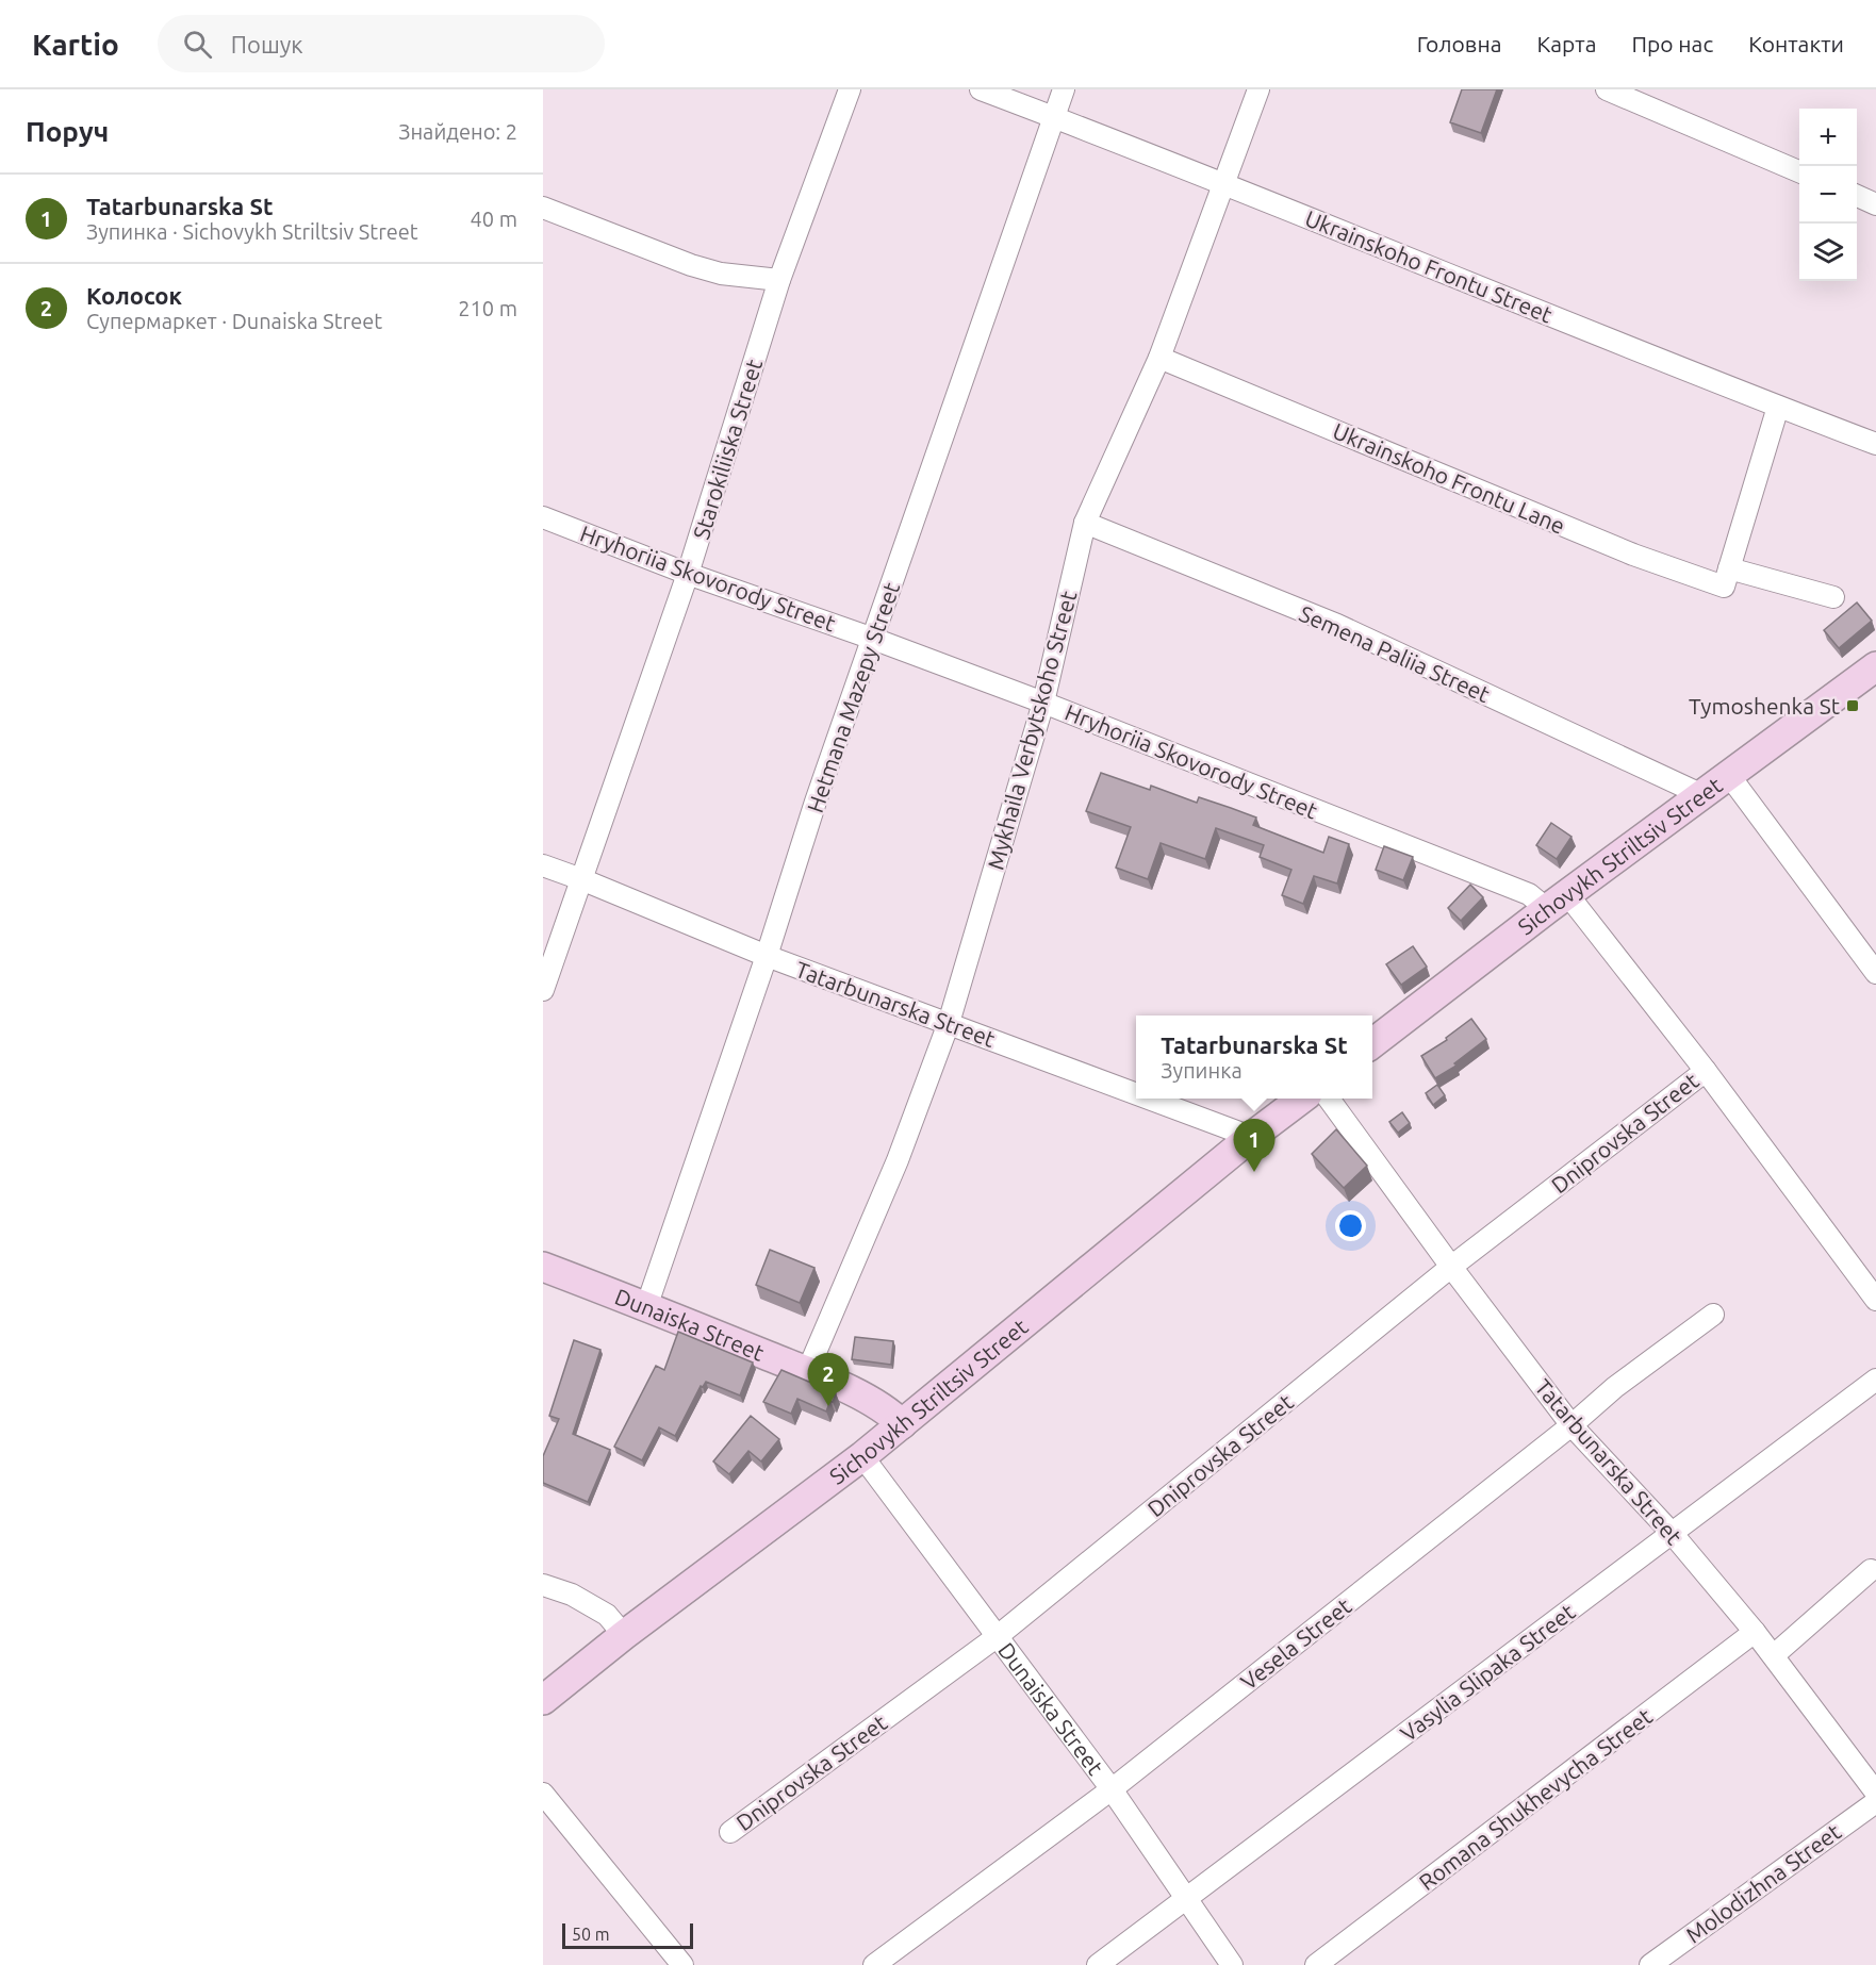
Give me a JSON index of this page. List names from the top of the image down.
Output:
{
  "streets": {
    "main road": ["Sichovykh Striltsiv Street", "Dunaiska Street"],
    "street": [
      "Ukrainskoho Frontu Street",
      "Starokiliiska Street",
      "Ukrainskoho Frontu Lane",
      "Hryhoriia Skovorody Street",
      "Semena Paliia Street",
      "Hetmana Mazepy Street",
      "Mykhaila Verbytskoho Street",
      "Tatarbunarska Street",
      "Dniprovska Street",
      "Vesela Street",
      "Vasylia Slipaka Street",
      "Romana Shukhevycha Street",
      "Molodizhna Street"
    ]
  },
  "crossings": [
    ["Ukrainskoho Frontu Street", "Hetmana Mazepy Street"],
    ["Ukrainskoho Frontu Street", "Mykhaila Verbytskoho Street"],
    ["Starokiliiska Street", "Hryhoriia Skovorody Street"],
    ["Starokiliiska Street", "Tatarbunarska Street"],
    ["Ukrainskoho Frontu Lane", "Mykhaila Verbytskoho Street"],
    ["Hryhoriia Skovorody Street", "Hetmana Mazepy Street"],
    ["Hryhoriia Skovorody Street", "Mykhaila Verbytskoho Street"],
    ["Hryhoriia Skovorody Street", "Sichovykh Striltsiv Street"],
    ["Hryhoriia Skovorody Street", "Dniprovska Street"],
    ["Semena Paliia Street", "Mykhaila Verbytskoho Street"],
    ["Semena Paliia Street", "Sichovykh Striltsiv Street"],
    ["Hetmana Mazepy Street", "Tatarbunarska Street"],
    ["Hetmana Mazepy Street", "Dunaiska Street"],
    ["Mykhaila Verbytskoho Street", "Tatarbunarska Street"],
    ["Mykhaila Verbytskoho Street", "Dunaiska Street"],
    ["Sichovykh Striltsiv Street", "Tatarbunarska Street"],
    ["Sichovykh Striltsiv Street", "Dunaiska Street"],
    ["Tatarbunarska Street", "Dniprovska Street"],
    ["Tatarbunarska Street", "Vesela Street"],
    ["Tatarbunarska Street", "Vasylia Slipaka Street"],
    ["Tatarbunarska Street", "Romana Shukhevycha Street"],
    ["Dniprovska Street", "Dunaiska Street"],
    ["Dunaiska Street", "Vesela Street"],
    ["Dunaiska Street", "Vasylia Slipaka Street"]
  ],
  "places": {
    "transit": ["Tymoshenka St"]
  },
  "scale_bar": "50 m",
  "page": {
    "header": "Kartio",
    "search": "Пошук",
    "nav": [
      "Головна",
      "Карта",
      "Про нас",
      "Контакти"
    ],
    "heading": ["Поруч", "Знайдено: 2"],
    "map_buttons": ["+", "−"],
    "list": [
      {
        "mark": "1",
        "name": "Tatarbunarska St",
        "note": "Зупинка · Sichovykh Striltsiv Street",
        "value": "40 m"
      },
      {
        "mark": "2",
        "name": "Колосок",
        "note": "Супермаркет · Dunaiska Street",
        "value": "210 m"
      }
    ],
    "popup": ["Tatarbunarska St", "Зупинка"],
    "pins": ["1", "2"],
    "scale": "50 m"
  }
}
